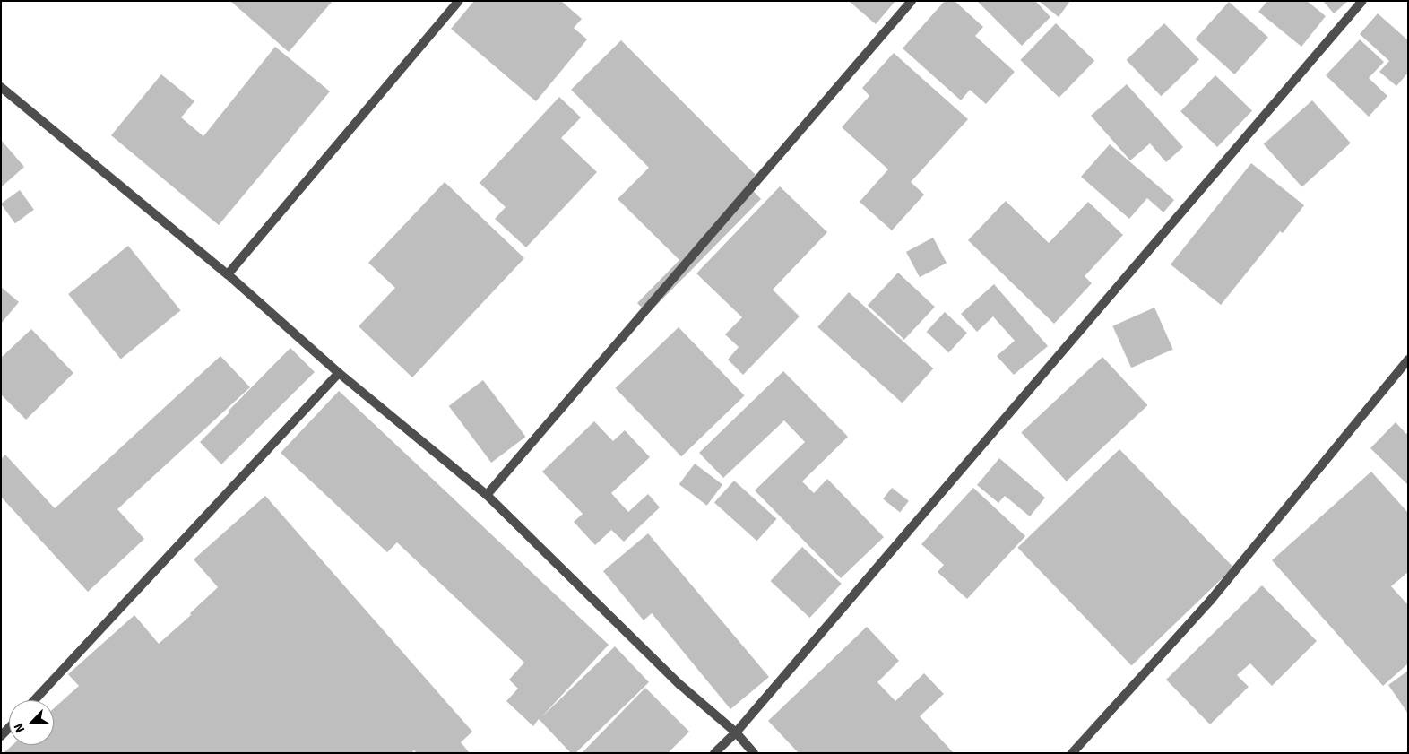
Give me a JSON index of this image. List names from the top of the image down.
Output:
{
  "north": "bottom left"
}
